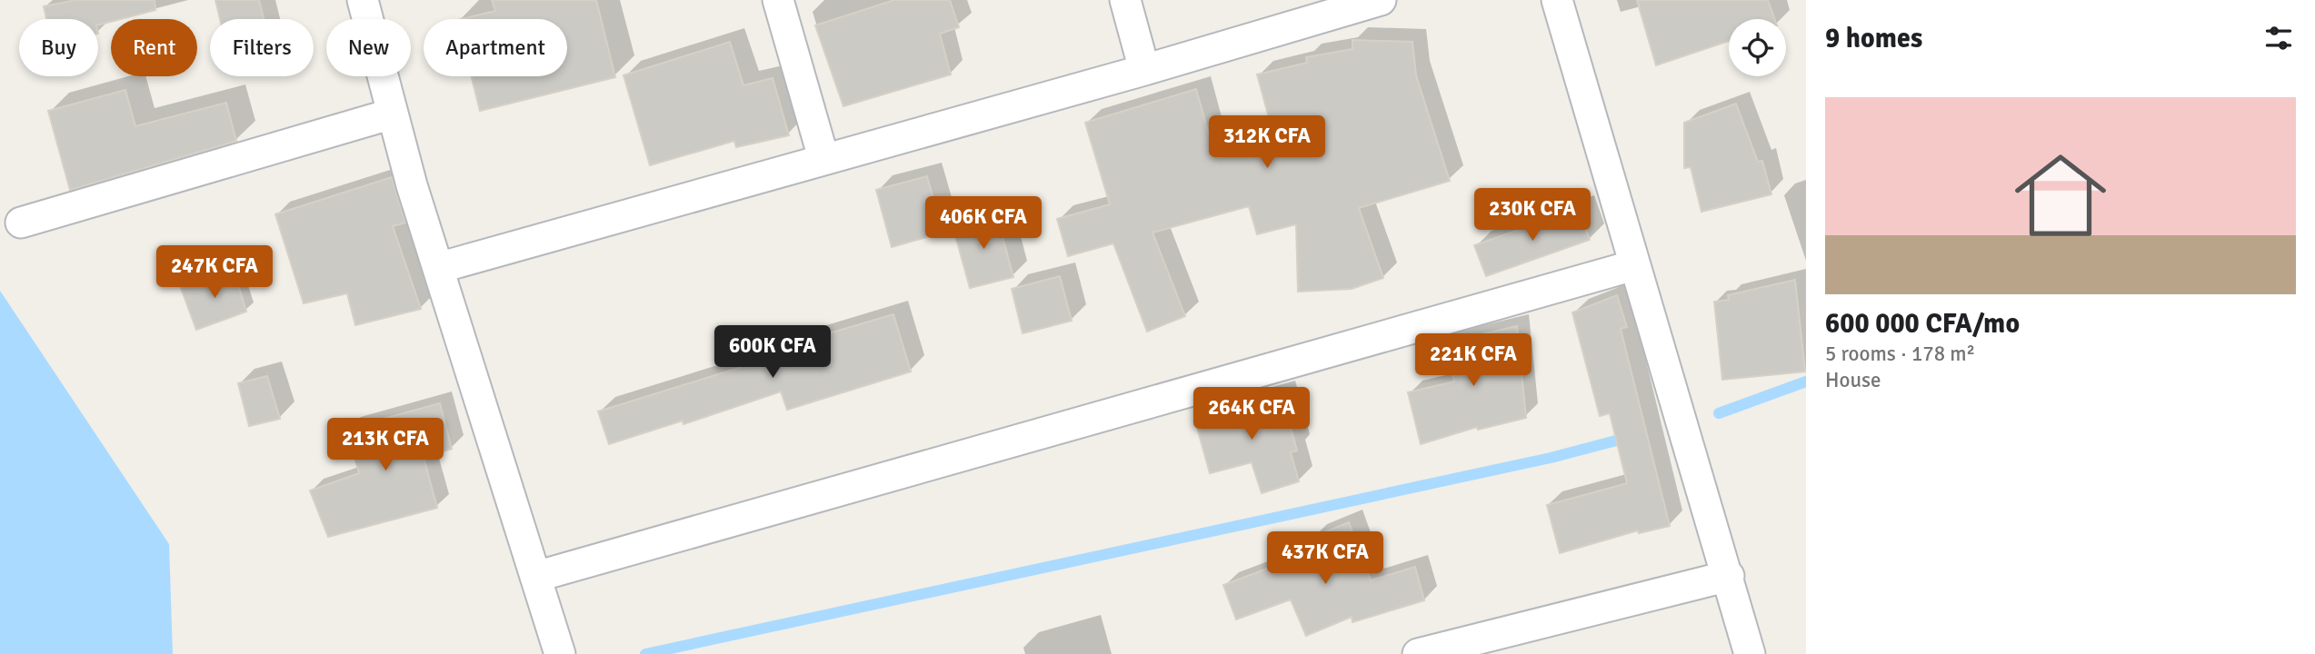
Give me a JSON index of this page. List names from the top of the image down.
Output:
{
  "page": {
    "heading": "9 homes",
    "chip": [
      "Buy",
      "Rent",
      "Filters",
      "New",
      "Apartment"
    ],
    "list": [
      {
        "name": "600 000 CFA/mo",
        "note": "5 rooms · 178 m² · House"
      }
    ],
    "price": [
      "312K CFA",
      "230K CFA",
      "406K CFA",
      "247K CFA",
      "600K CFA",
      "221K CFA",
      "264K CFA",
      "213K CFA",
      "437K CFA"
    ]
  }
}
